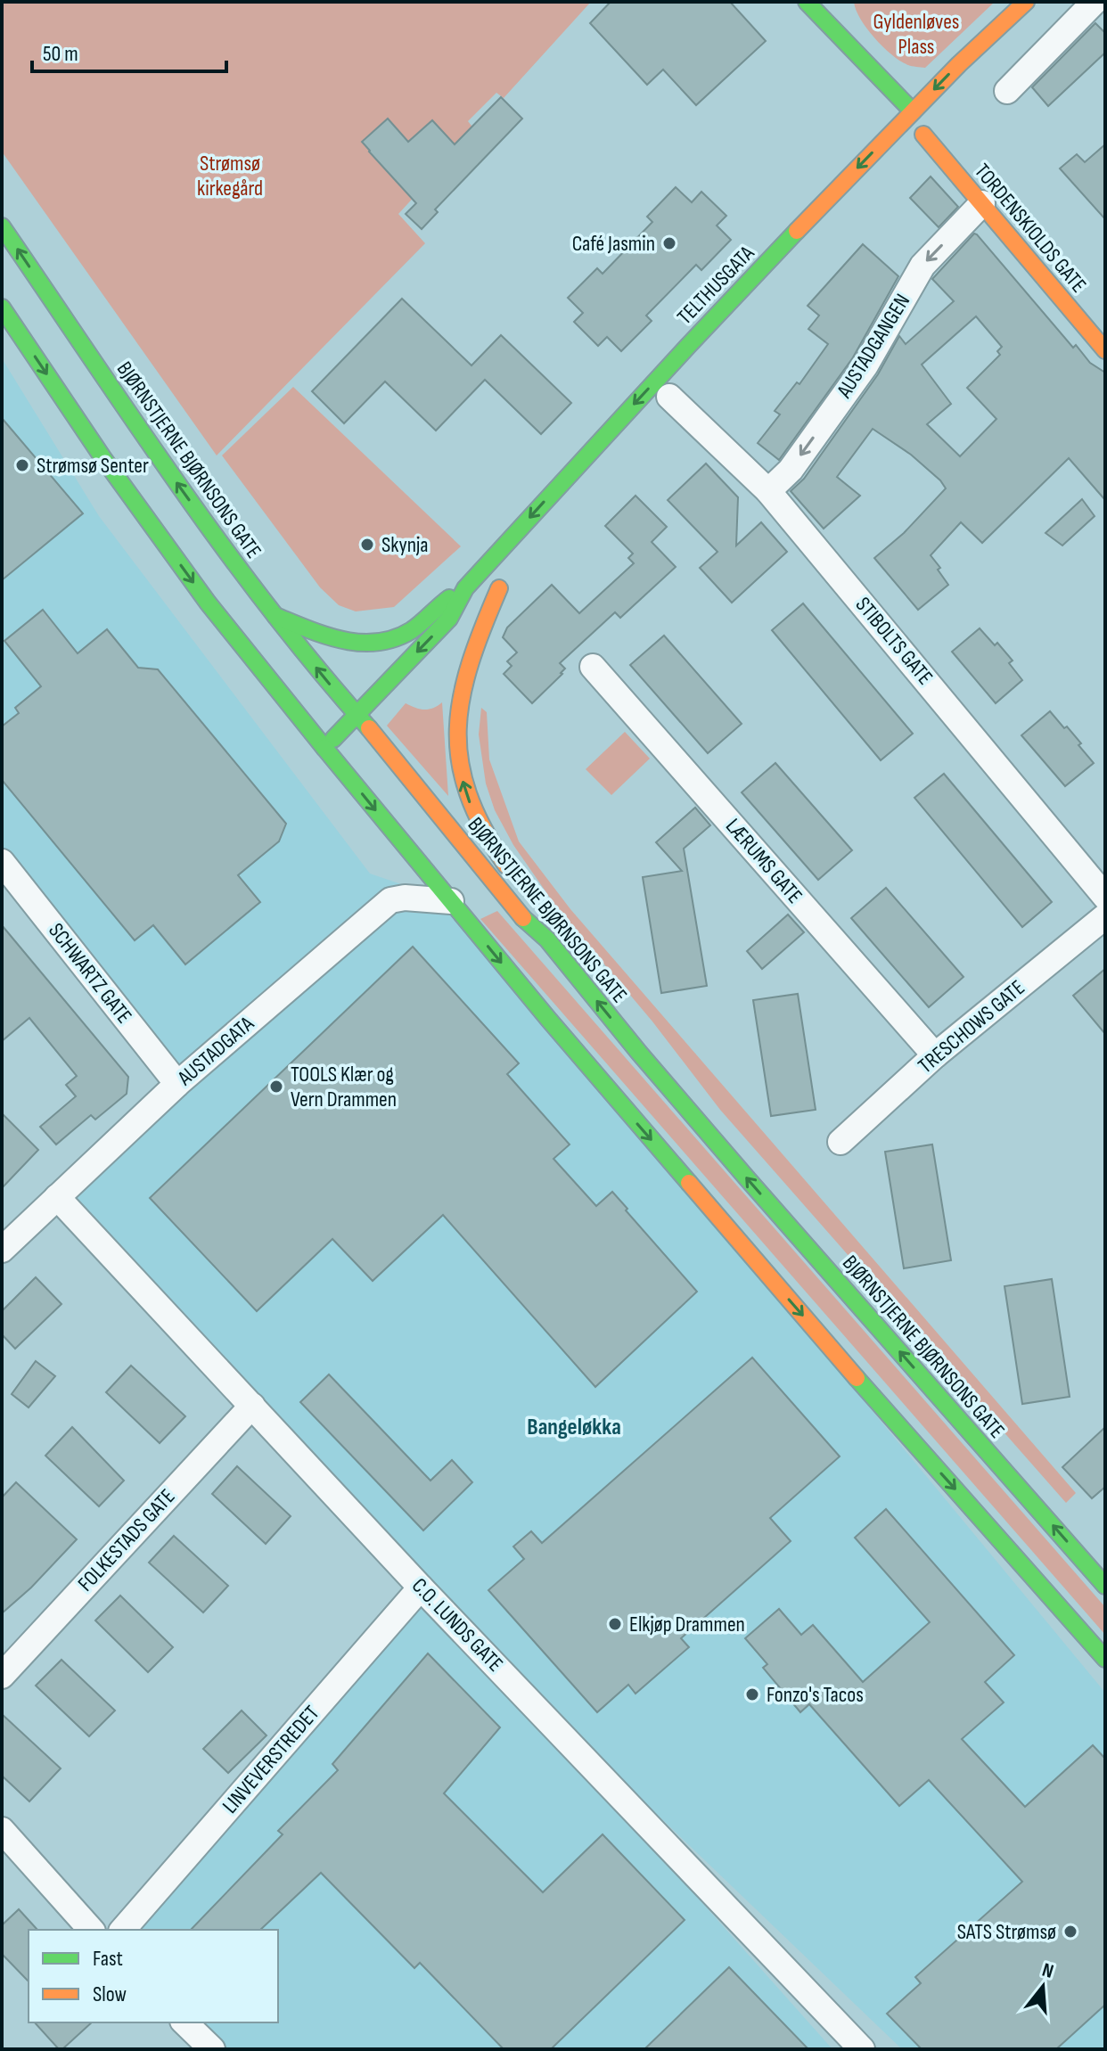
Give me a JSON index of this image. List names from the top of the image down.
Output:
{
  "streets": {
    "main road": ["TORDENSKIOLDS GATE", "TELTHUSGATA", "BJØRNSTJERNE BJØRNSONS GATE"],
    "street": [
      "AUSTADGANGEN",
      "STIBOLTS GATE",
      "LÆRUMS GATE",
      "SCHWARTZ GATE",
      "TRESCHOWS GATE",
      "AUSTADGATA",
      "FOLKESTADS GATE",
      "C.O. LUNDS GATE",
      "LINVEVERSTREDET"
    ]
  },
  "crossings": [
    ["TORDENSKIOLDS GATE", "AUSTADGANGEN"],
    ["TELTHUSGATA", "BJØRNSTJERNE BJØRNSONS GATE"],
    ["AUSTADGANGEN", "STIBOLTS GATE"],
    ["LÆRUMS GATE", "TRESCHOWS GATE"],
    ["SCHWARTZ GATE", "AUSTADGATA"],
    ["AUSTADGATA", "C.O. LUNDS GATE"],
    ["FOLKESTADS GATE", "C.O. LUNDS GATE"],
    ["C.O. LUNDS GATE", "LINVEVERSTREDET"]
  ],
  "one_way": ["TELTHUSGATA", "AUSTADGANGEN"],
  "districts": ["Bangeløkka"],
  "parks": ["Gyldenløves Plass", "Strømsø kirkegård"],
  "places": [
    "Café Jasmin",
    "Strømsø Senter",
    "Skynja",
    "TOOLS Klær og Vern Drammen",
    "Elkjøp Drammen",
    "Fonzo's Tacos",
    "SATS Strømsø"
  ],
  "legend": ["Fast", "Slow"],
  "scale_bar": "50 m",
  "north": "top"
}
